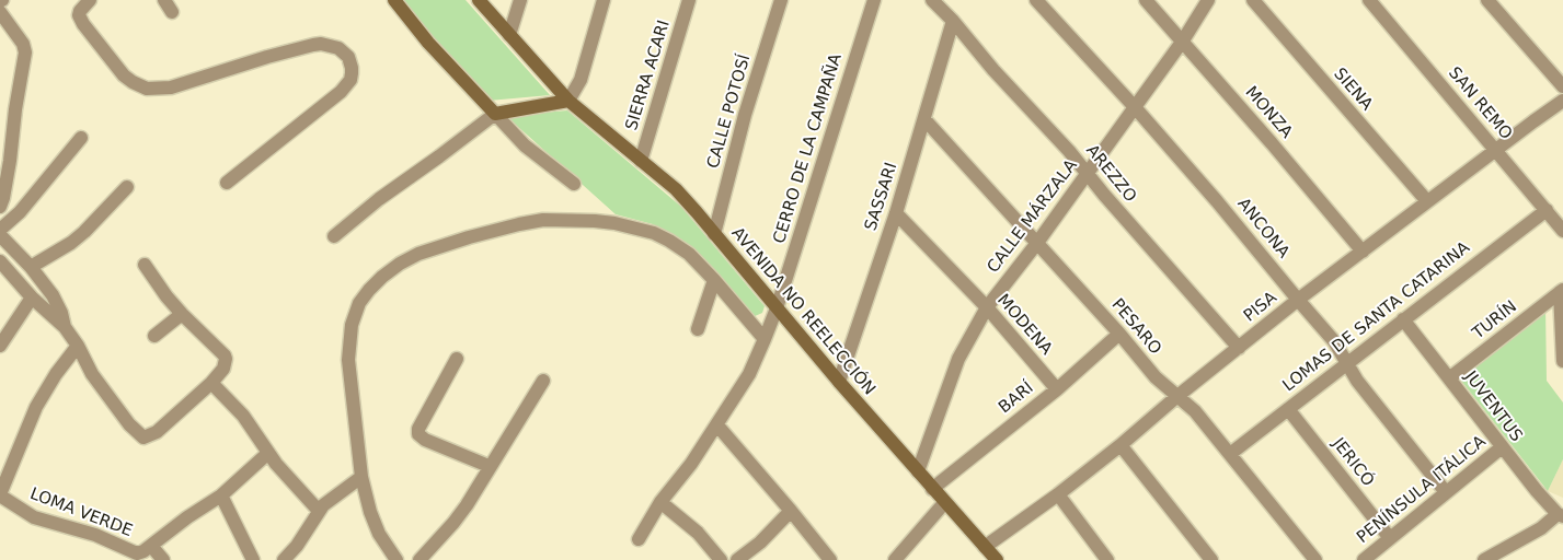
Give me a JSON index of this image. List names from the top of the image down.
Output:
{
  "streets": {
    "street": [
      "SIERRA ACARI",
      "SIENA",
      "SAN REMO",
      "CALLE POTOSÍ",
      "MONZA",
      "CERRO DE LA CAMPAÑA",
      "AREZZO",
      "SASSARI",
      "CALLE MÁRZALA",
      "ANCONA",
      "PISA",
      "AVENIDA NO REELECCIÓN",
      "LOMAS DE SANTA CATARINA",
      "TURÍN",
      "MODENA",
      "PESARO",
      "BARÍ",
      "JUVENTUS",
      "JERICÓ",
      "PENÍNSULA ITÁLICA",
      "LOMA VERDE"
    ]
  },
  "crossings": [
    ["SIERRA ACARI", "AVENIDA NO REELECCIÓN"],
    ["SIENA", "PISA"],
    ["SAN REMO", "PISA"],
    ["SAN REMO", "LOMAS DE SANTA CATARINA"],
    ["CALLE POTOSÍ", "AVENIDA NO REELECCIÓN"],
    ["MONZA", "CALLE MÁRZALA"],
    ["MONZA", "PISA"],
    ["CERRO DE LA CAMPAÑA", "AVENIDA NO REELECCIÓN"],
    ["AREZZO", "SASSARI"],
    ["AREZZO", "CALLE MÁRZALA"],
    ["AREZZO", "PISA"],
    ["SASSARI", "AVENIDA NO REELECCIÓN"],
    ["SASSARI", "MODENA"],
    ["SASSARI", "PESARO"],
    ["CALLE MÁRZALA", "ANCONA"],
    ["CALLE MÁRZALA", "AVENIDA NO REELECCIÓN"],
    ["CALLE MÁRZALA", "MODENA"],
    ["CALLE MÁRZALA", "PESARO"],
    ["ANCONA", "PISA"],
    ["ANCONA", "LOMAS DE SANTA CATARINA"],
    ["ANCONA", "PENÍNSULA ITÁLICA"],
    ["PISA", "AVENIDA NO REELECCIÓN"],
    ["PISA", "PESARO"],
    ["AVENIDA NO REELECCIÓN", "BARÍ"],
    ["LOMAS DE SANTA CATARINA", "PESARO"],
    ["LOMAS DE SANTA CATARINA", "JUVENTUS"],
    ["LOMAS DE SANTA CATARINA", "JERICÓ"],
    ["TURÍN", "JUVENTUS"],
    ["MODENA", "BARÍ"],
    ["PESARO", "BARÍ"],
    ["JUVENTUS", "PENÍNSULA ITÁLICA"],
    ["JERICÓ", "PENÍNSULA ITÁLICA"]
  ]
}
